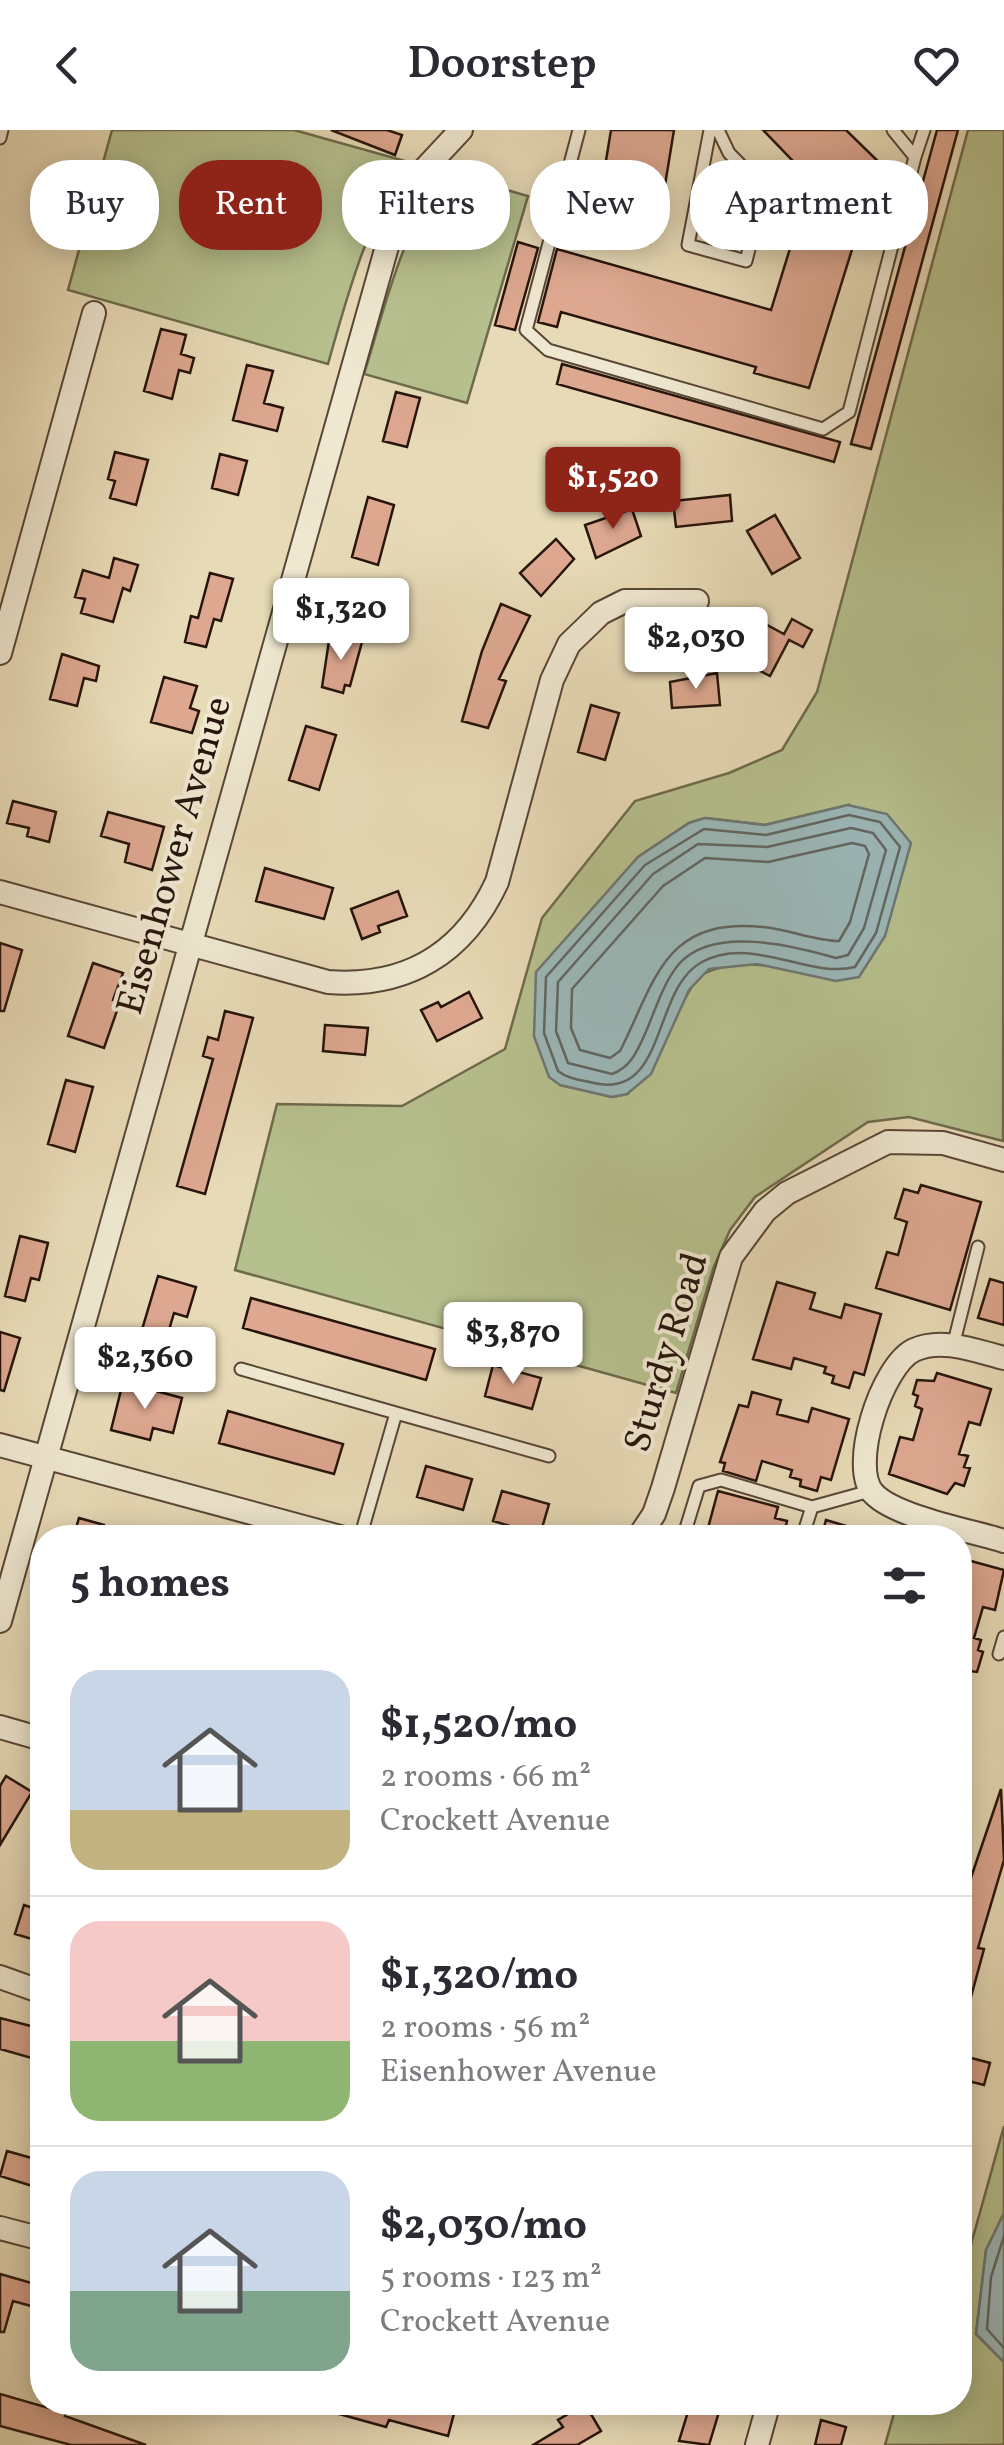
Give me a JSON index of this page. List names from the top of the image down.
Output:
{
  "streets": {
    "street": ["Eisenhower Avenue", "Sturdy Road"]
  },
  "page": {
    "header": "Doorstep",
    "chip": [
      "Buy",
      "Rent",
      "Filters",
      "New",
      "Apartment"
    ],
    "price": [
      "$1,520",
      "$1,320",
      "$2,030",
      "$3,870",
      "$2,360"
    ],
    "heading": "5 homes",
    "list": [
      {
        "name": "$1,520/mo",
        "note": "2 rooms · 66 m² · Crockett Avenue"
      },
      {
        "name": "$1,320/mo",
        "note": "2 rooms · 56 m² · Eisenhower Avenue"
      },
      {
        "name": "$2,030/mo",
        "note": "5 rooms · 123 m² · Crockett Avenue"
      }
    ]
  }
}
